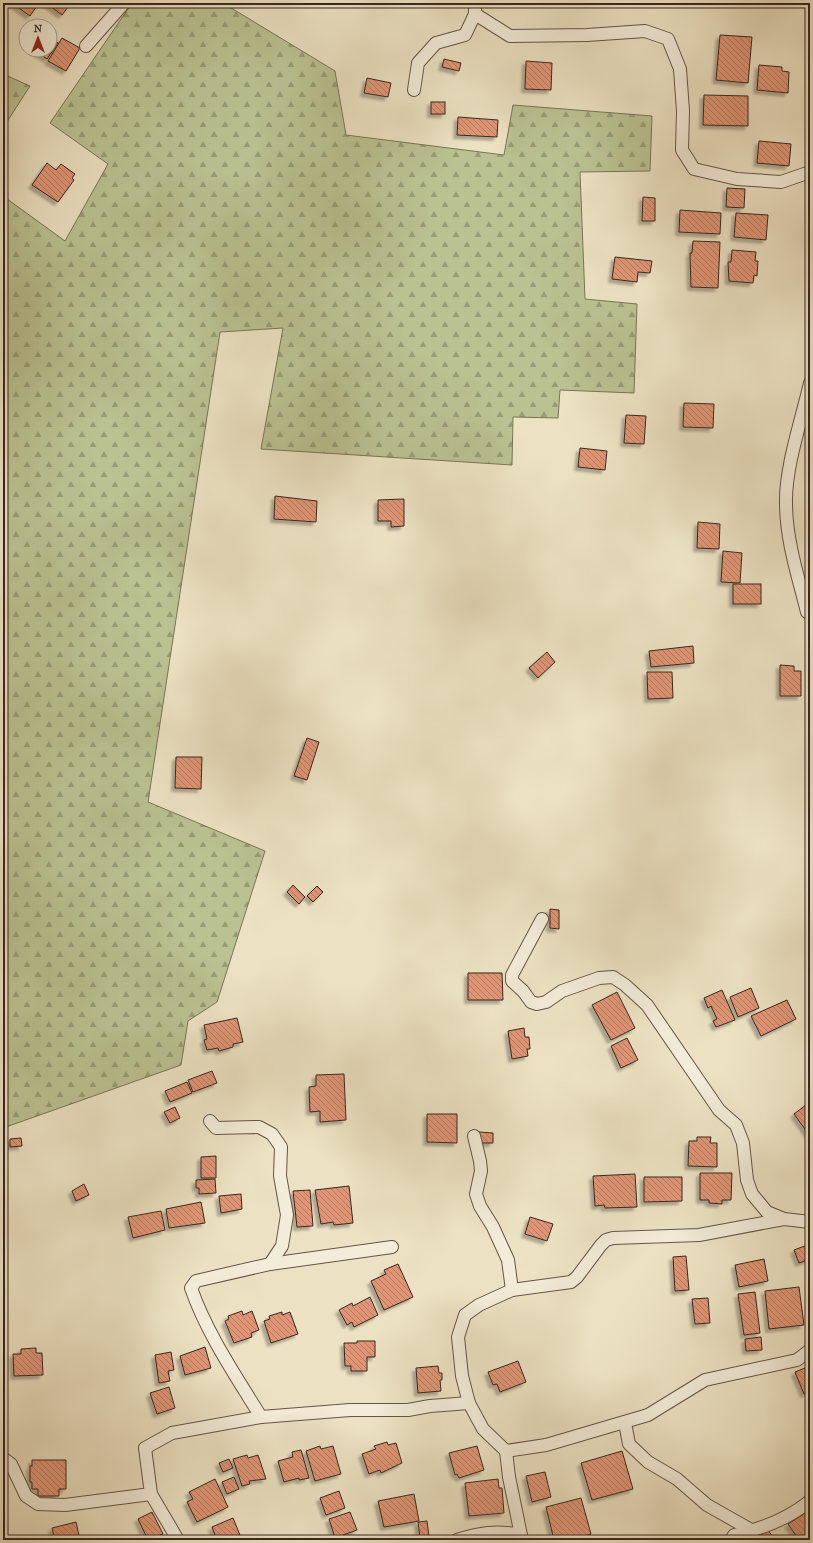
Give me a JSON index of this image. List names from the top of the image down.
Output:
{
  "north": "top"
}
